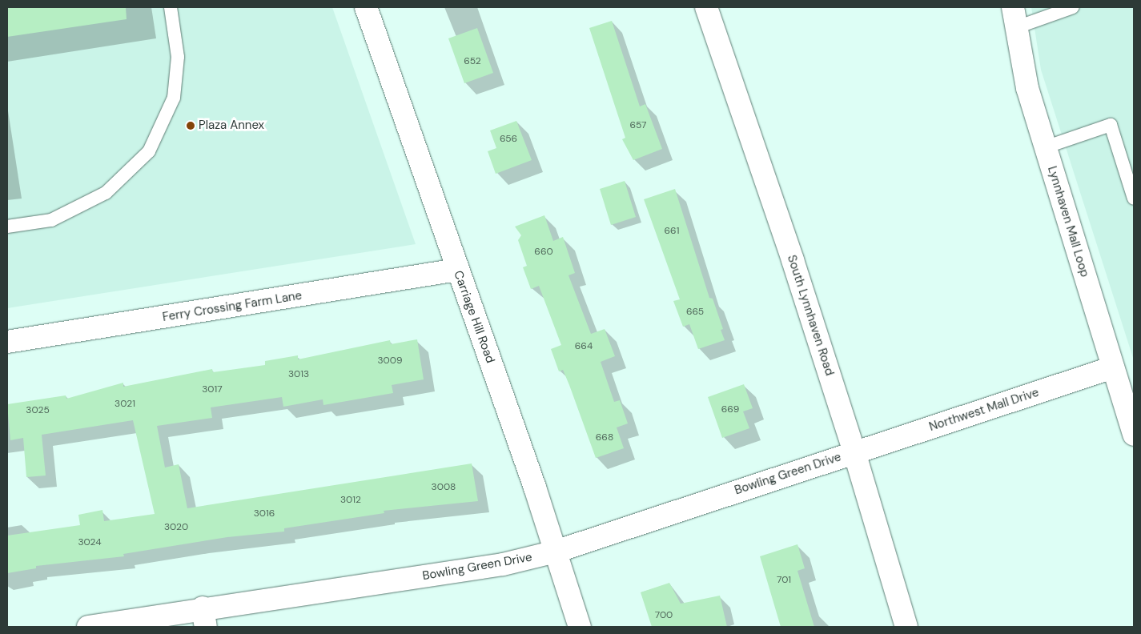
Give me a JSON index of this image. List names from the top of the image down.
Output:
{
  "streets": {
    "street": [
      "Lynnhaven Mall Loop",
      "Ferry Crossing Farm Lane",
      "South Lynnhaven Road",
      "Carriage Hill Road",
      "Northwest Mall Drive",
      "Bowling Green Drive"
    ]
  },
  "crossings": [
    ["Lynnhaven Mall Loop", "Northwest Mall Drive"],
    ["Ferry Crossing Farm Lane", "Carriage Hill Road"],
    ["South Lynnhaven Road", "Northwest Mall Drive"],
    ["South Lynnhaven Road", "Bowling Green Drive"],
    ["Carriage Hill Road", "Bowling Green Drive"],
    ["Northwest Mall Drive", "Bowling Green Drive"]
  ],
  "places": ["Plaza Annex"],
  "house_numbers": [
    "652",
    "657",
    "656",
    "661",
    "660",
    "665",
    "664",
    "3009",
    "3013",
    "3017",
    "3021",
    "669",
    "3025",
    "668",
    "3008",
    "3012",
    "3016",
    "3020",
    "3024",
    "701",
    "700"
  ]
}
